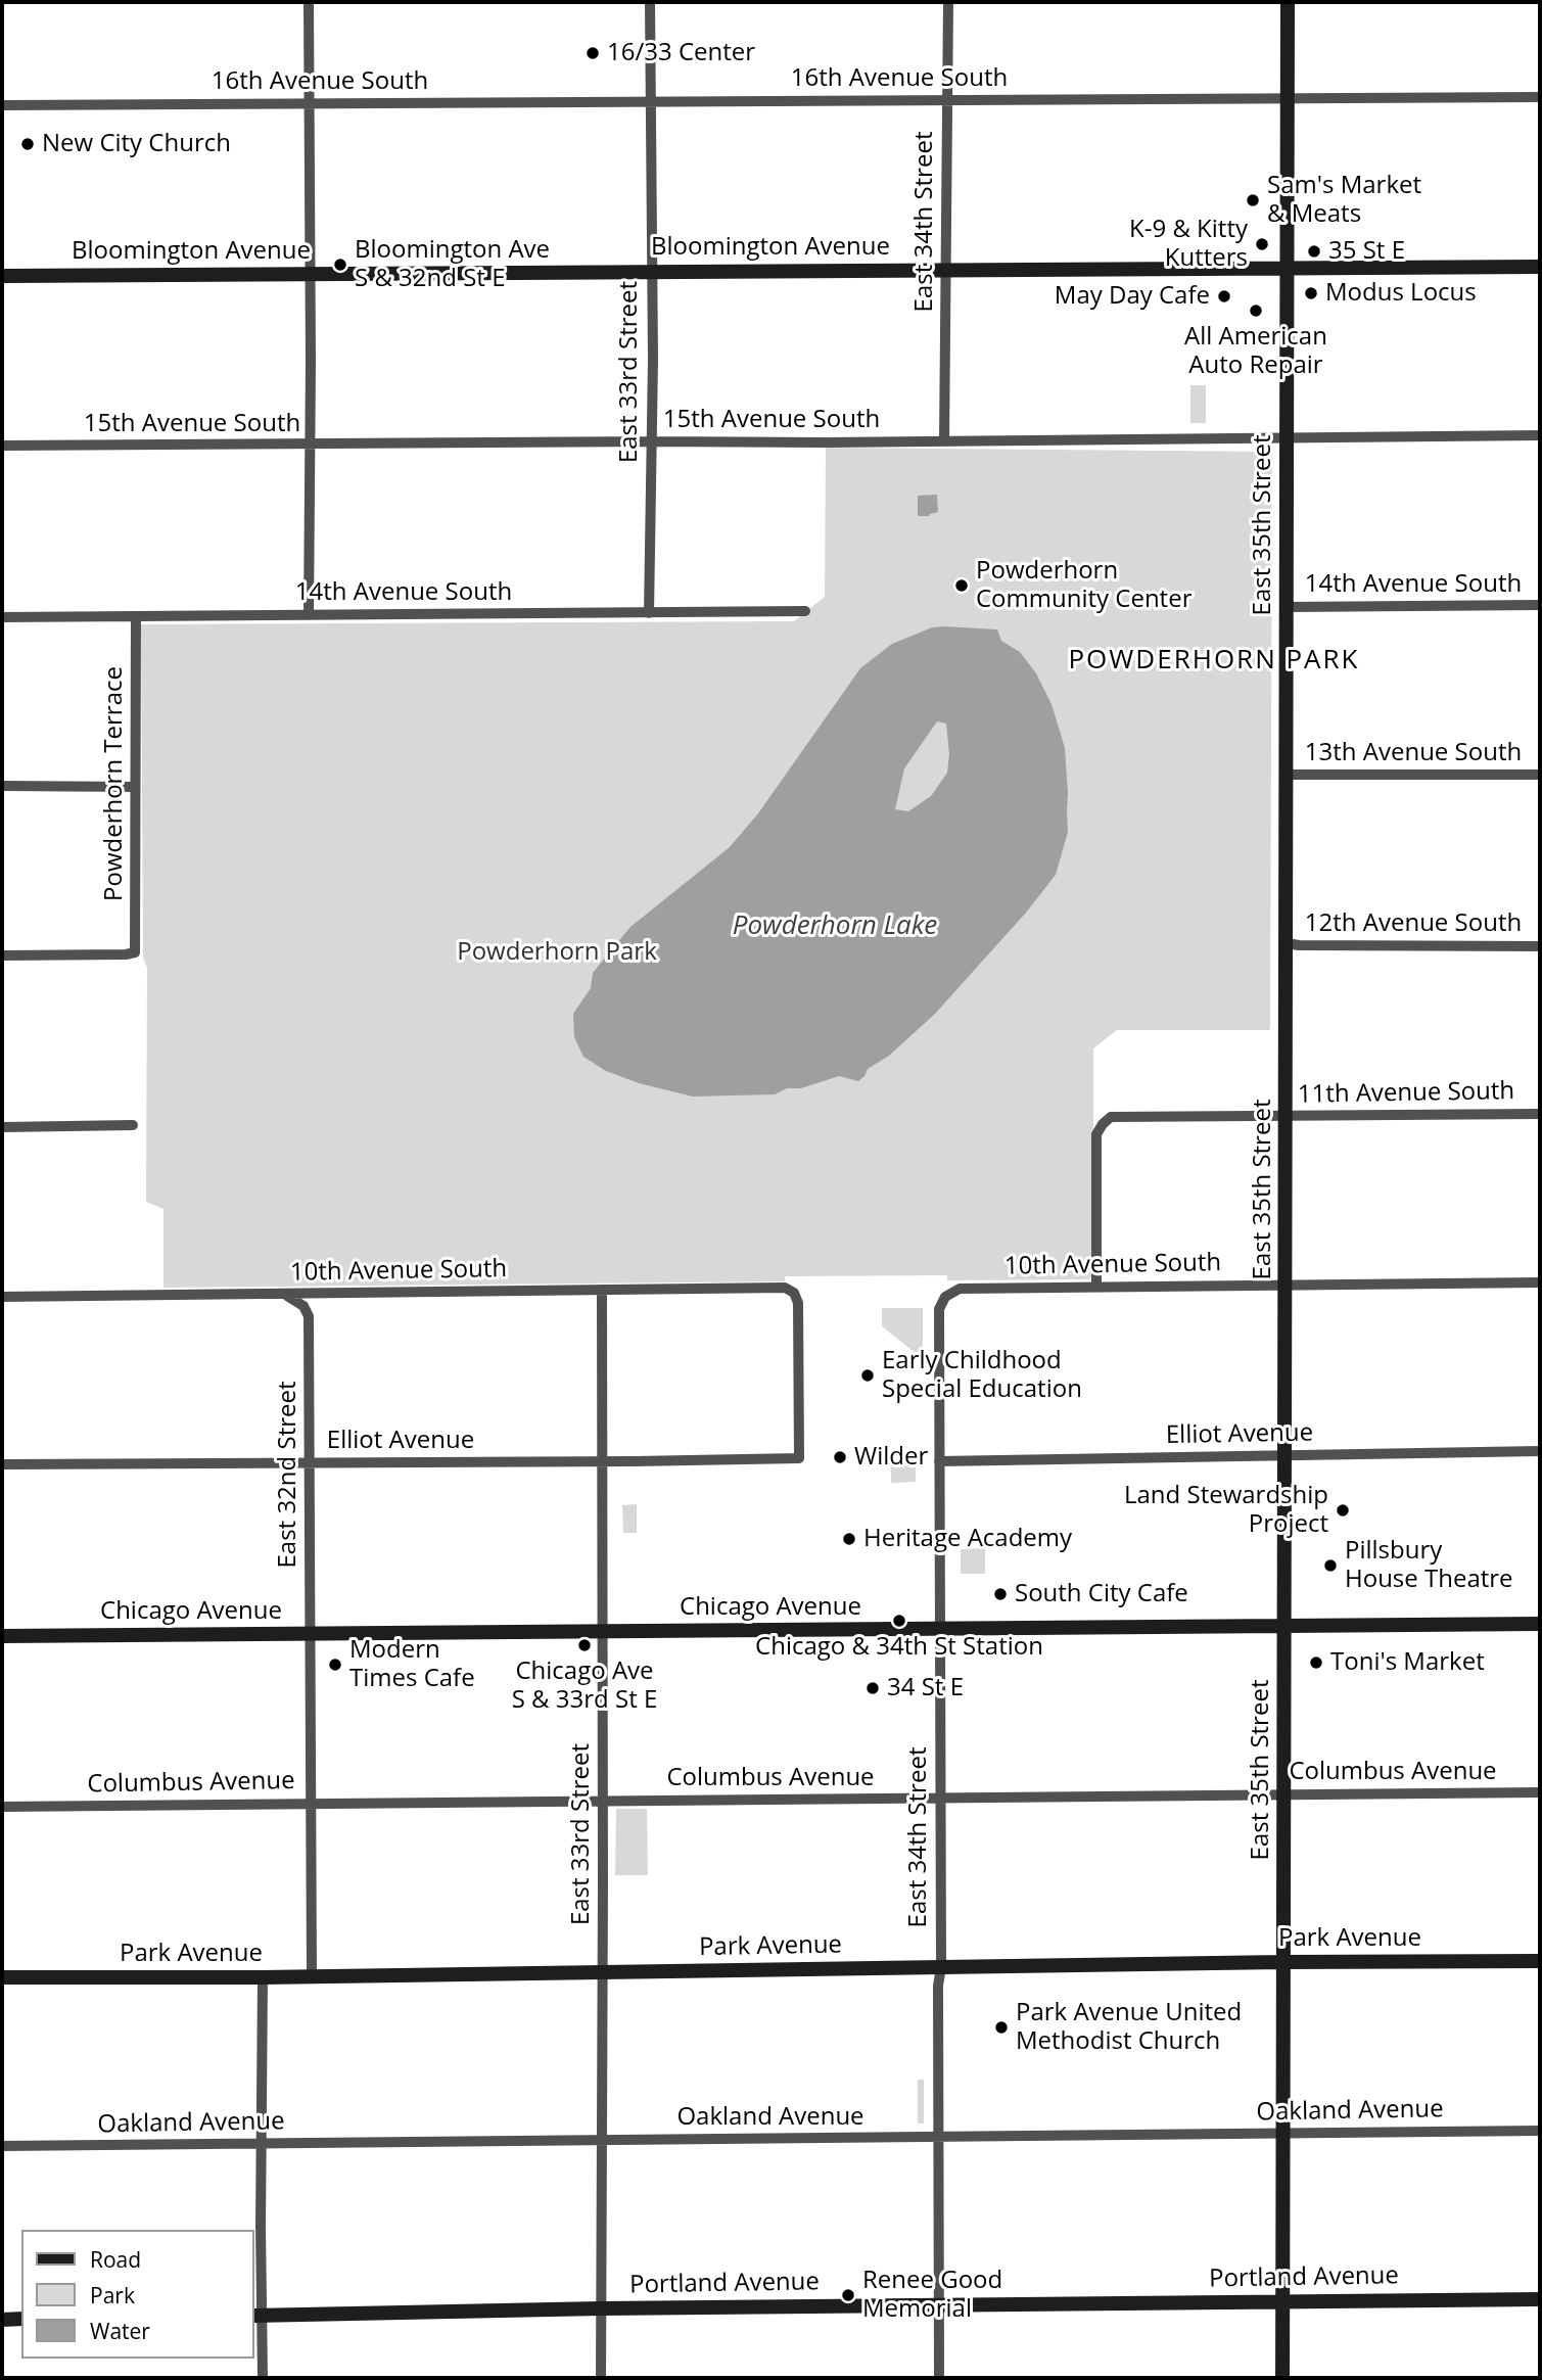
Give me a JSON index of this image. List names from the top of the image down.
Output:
{
  "streets": {
    "street": [
      "16th Avenue South",
      "East 34th Street",
      "Bloomington Avenue",
      "East 33rd Street",
      "15th Avenue South",
      "East 35th Street",
      "14th Avenue South",
      "13th Avenue South",
      "Powderhorn Terrace",
      "12th Avenue South",
      "11th Avenue South",
      "10th Avenue South",
      "Elliot Avenue",
      "East 32nd Street",
      "Chicago Avenue",
      "Columbus Avenue",
      "Park Avenue",
      "Oakland Avenue",
      "Portland Avenue"
    ]
  },
  "crossings": [
    ["16th Avenue South", "East 34th Street"],
    ["16th Avenue South", "East 33rd Street"],
    ["16th Avenue South", "East 35th Street"],
    ["East 34th Street", "Bloomington Avenue"],
    ["East 34th Street", "15th Avenue South"],
    ["East 34th Street", "10th Avenue South"],
    ["East 34th Street", "Elliot Avenue"],
    ["East 34th Street", "Chicago Avenue"],
    ["East 34th Street", "Columbus Avenue"],
    ["East 34th Street", "Park Avenue"],
    ["East 34th Street", "Oakland Avenue"],
    ["East 34th Street", "Portland Avenue"],
    ["Bloomington Avenue", "East 33rd Street"],
    ["Bloomington Avenue", "East 35th Street"],
    ["East 33rd Street", "15th Avenue South"],
    ["East 33rd Street", "14th Avenue South"],
    ["East 33rd Street", "10th Avenue South"],
    ["East 33rd Street", "Elliot Avenue"],
    ["East 33rd Street", "Chicago Avenue"],
    ["East 33rd Street", "Columbus Avenue"],
    ["East 33rd Street", "Park Avenue"],
    ["East 33rd Street", "Oakland Avenue"],
    ["East 33rd Street", "Portland Avenue"],
    ["15th Avenue South", "East 35th Street"],
    ["East 35th Street", "14th Avenue South"],
    ["East 35th Street", "13th Avenue South"],
    ["East 35th Street", "12th Avenue South"],
    ["East 35th Street", "11th Avenue South"],
    ["East 35th Street", "10th Avenue South"],
    ["East 35th Street", "Elliot Avenue"],
    ["East 35th Street", "Chicago Avenue"],
    ["East 35th Street", "Columbus Avenue"],
    ["East 35th Street", "Park Avenue"],
    ["East 35th Street", "Oakland Avenue"],
    ["East 35th Street", "Portland Avenue"],
    ["14th Avenue South", "Powderhorn Terrace"],
    ["11th Avenue South", "10th Avenue South"],
    ["10th Avenue South", "Elliot Avenue"],
    ["Elliot Avenue", "East 32nd Street"],
    ["East 32nd Street", "Chicago Avenue"],
    ["East 32nd Street", "Columbus Avenue"],
    ["East 32nd Street", "Park Avenue"]
  ],
  "districts": ["POWDERHORN PARK"],
  "water": ["Powderhorn Lake"],
  "parks": ["Powderhorn Park"],
  "places": [
    "16/33 Center",
    "New City Church",
    "Sam's Market & Meats",
    "K-9 & Kitty Kutters",
    "35 St E",
    "Bloomington Ave S & 32nd St E",
    "Modus Locus",
    "May Day Cafe",
    "All American Auto Repair",
    "Powderhorn Community Center",
    "Early Childhood Special Education",
    "Wilder",
    "Land Stewardship Project",
    "Heritage Academy",
    "Pillsbury House Theatre",
    "South City Cafe",
    "Chicago & 34th St Station",
    "Chicago Ave S & 33rd St E",
    "Toni's Market",
    "Modern Times Cafe",
    "34 St E",
    "Park Avenue United Methodist Church",
    "Renee Good Memorial"
  ],
  "legend": ["Road", "Park", "Water"]
}
